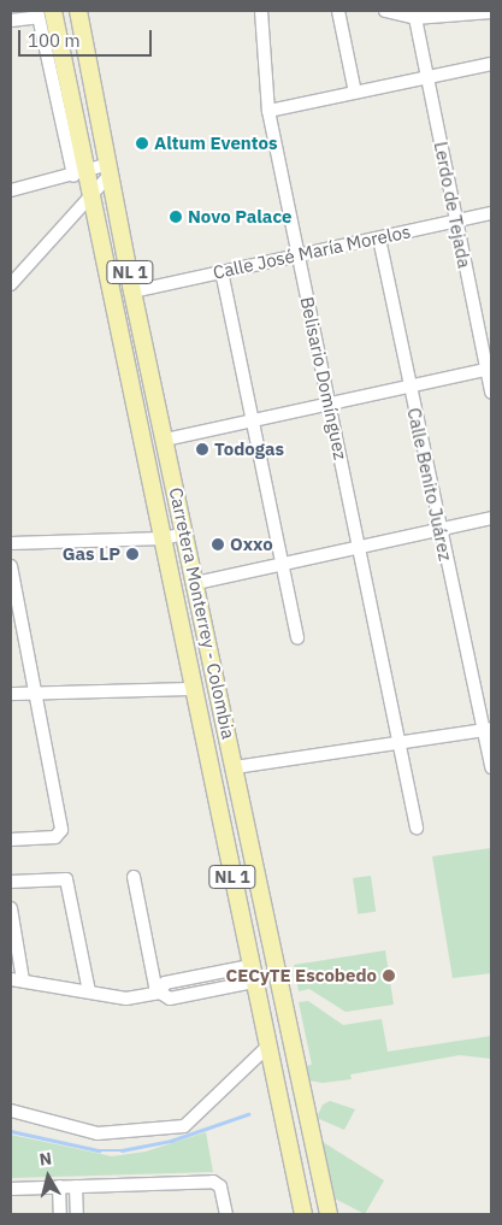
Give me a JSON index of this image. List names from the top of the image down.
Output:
{
  "streets": {
    "main road": ["NL 1", "Carretera Monterrey - Colombia"],
    "street": [
      "Lerdo de Tejada",
      "Calle José María Morelos",
      "Belisario Domínguez",
      "Calle Benito Juárez"
    ]
  },
  "crossings": [
    ["Lerdo de Tejada", "Calle José María Morelos"],
    ["Calle José María Morelos", "Belisario Domínguez"],
    ["Calle José María Morelos", "Calle Benito Juárez"],
    ["Calle José María Morelos", "Carretera Monterrey - Colombia"]
  ],
  "places": [
    "Altum Eventos",
    "Novo Palace",
    "Todogas",
    "Oxxo",
    "Gas LP",
    "CECyTE Escobedo"
  ],
  "scale_bar": "100 m",
  "north": "top"
}
